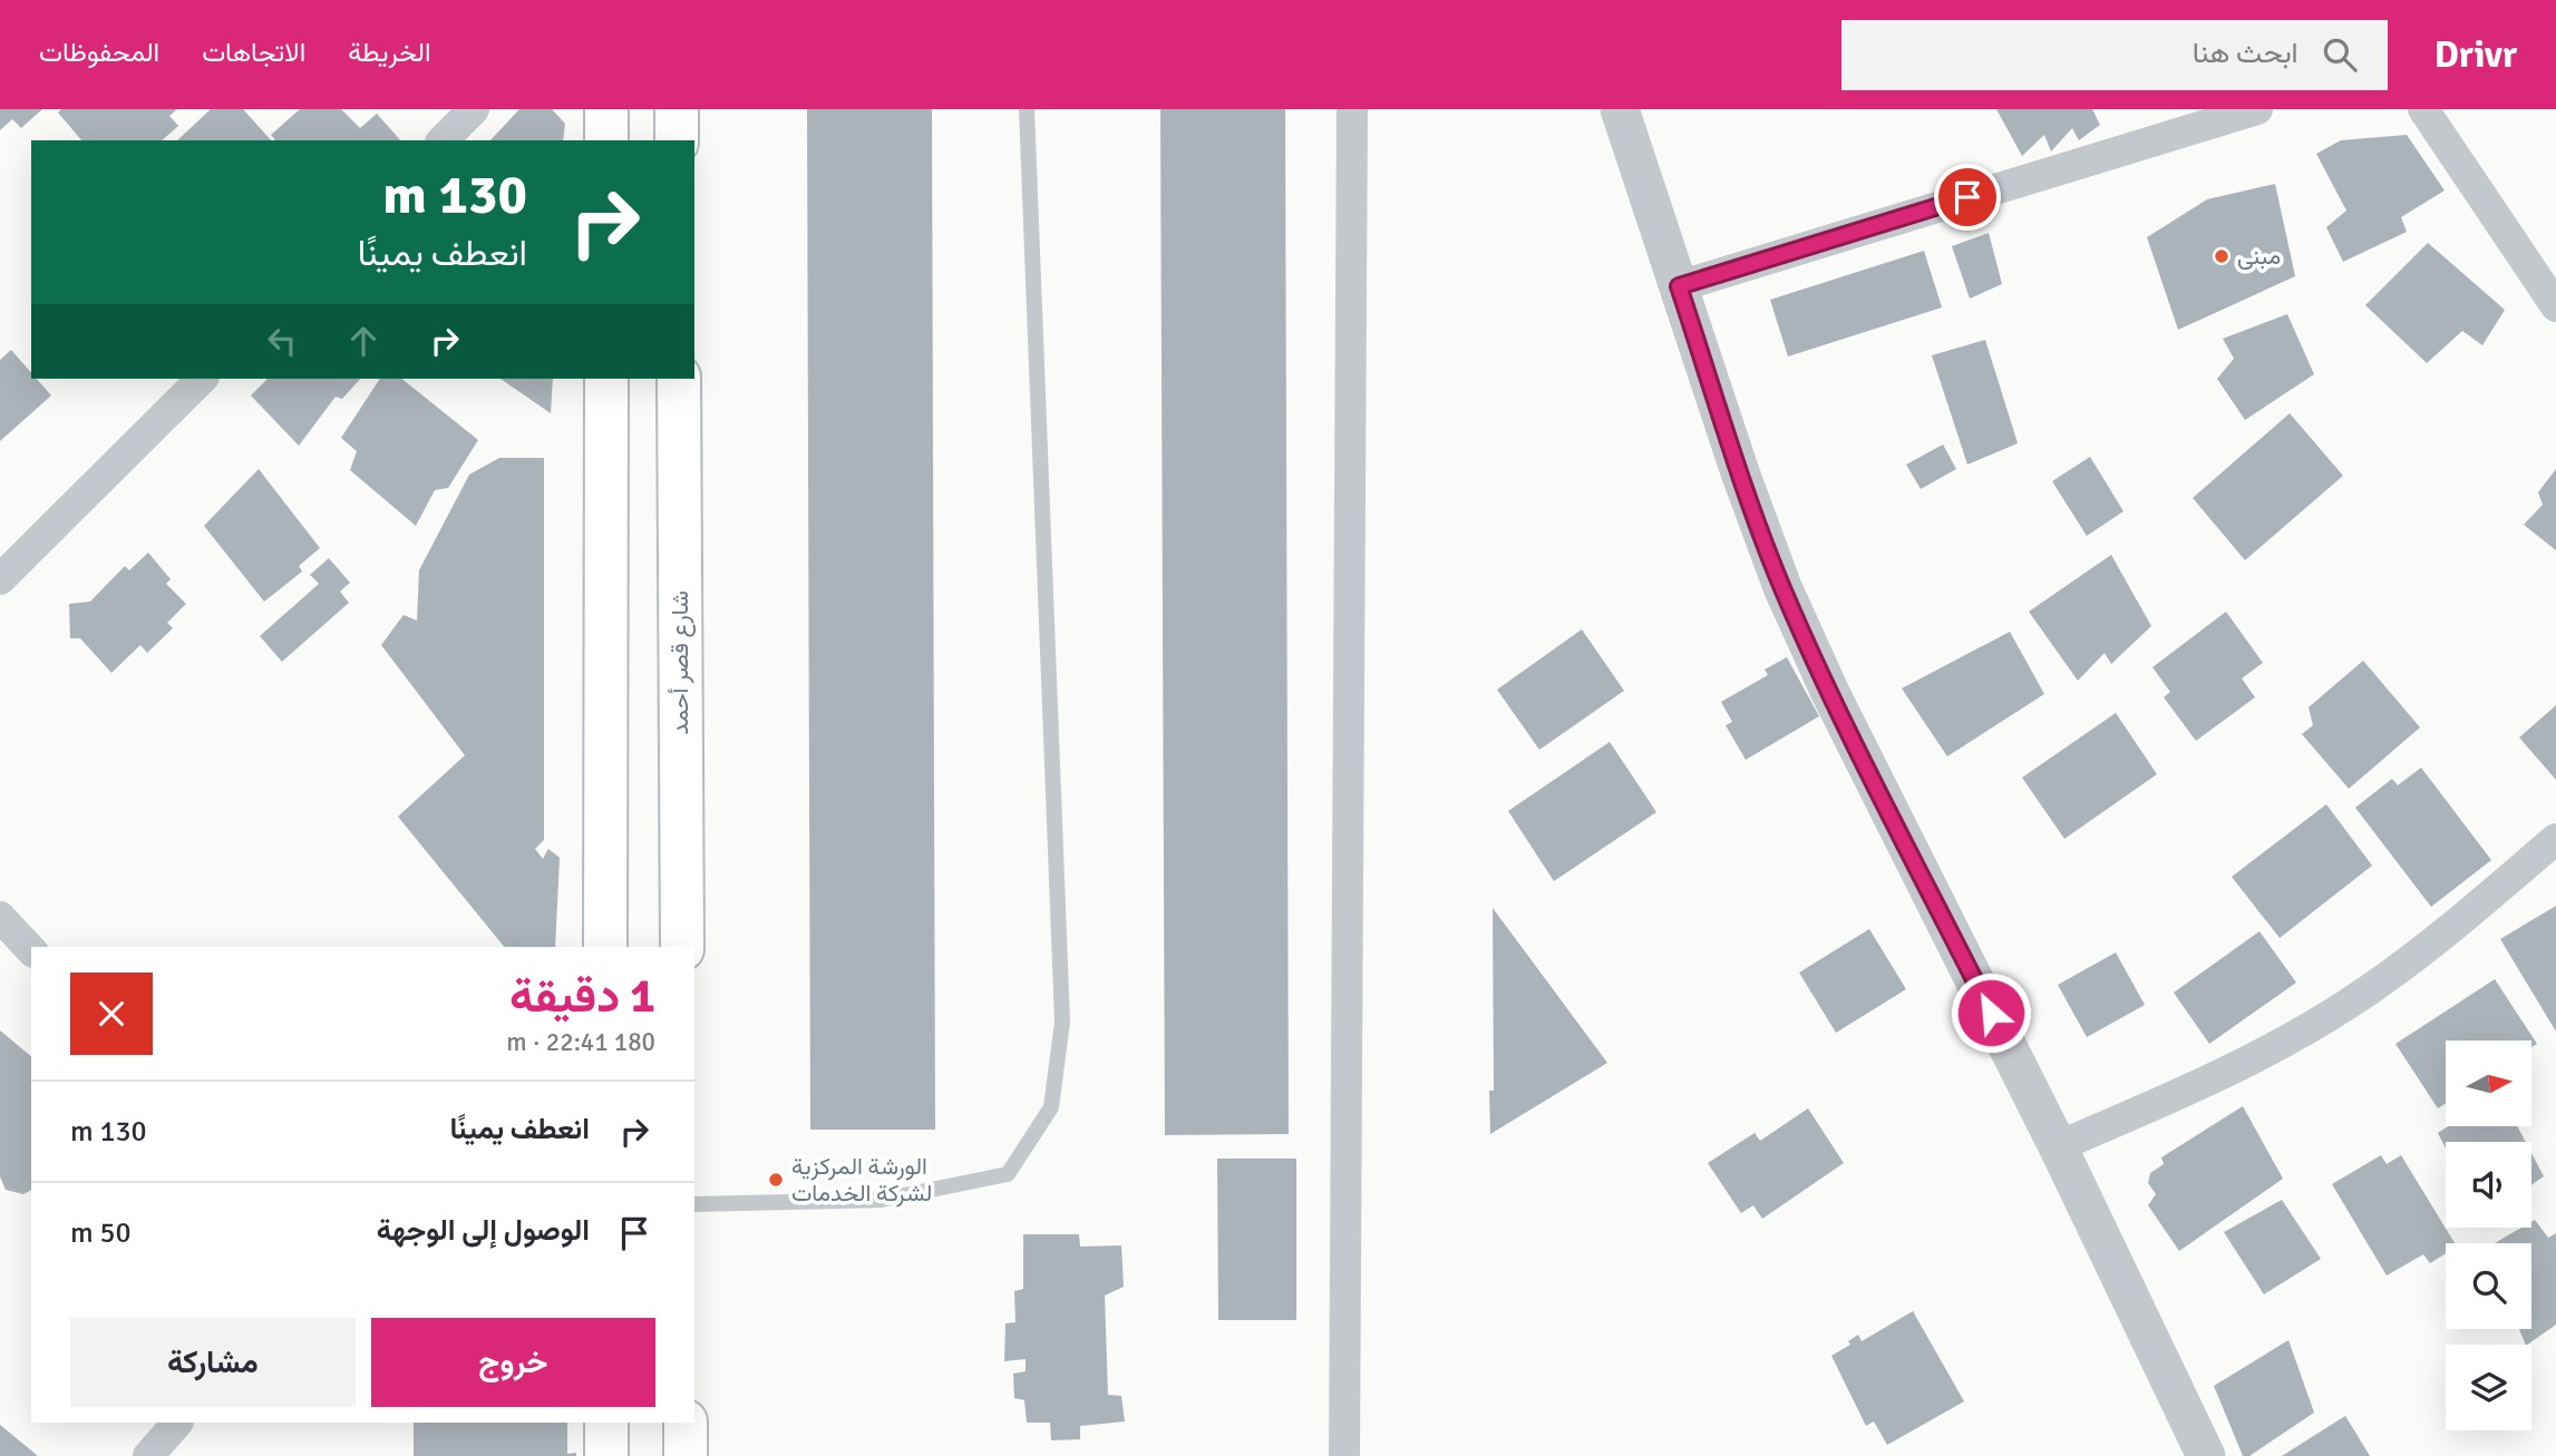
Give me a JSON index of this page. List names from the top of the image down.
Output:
{
  "streets": {
    "main road": ["شارع قصر أحمد"]
  },
  "places": ["مبنى", "الورشة المركزية لشركة الخدمات"],
  "north": "right",
  "page": {
    "header": "Drivr",
    "search": "ابحث هنا",
    "nav": ["الخريطة", "الاتجاهات", "المحفوظات"],
    "turn": ["130 m", "انعطف يمينًا"],
    "heading": ["1 دقيقة", "180 m · 22:41"],
    "list": [
      {
        "name": "انعطف يمينًا",
        "value": "130 m"
      },
      {
        "name": "الوصول إلى الوجهة",
        "value": "50 m"
      }
    ],
    "buttons": ["خروج", "مشاركة"]
  }
}
